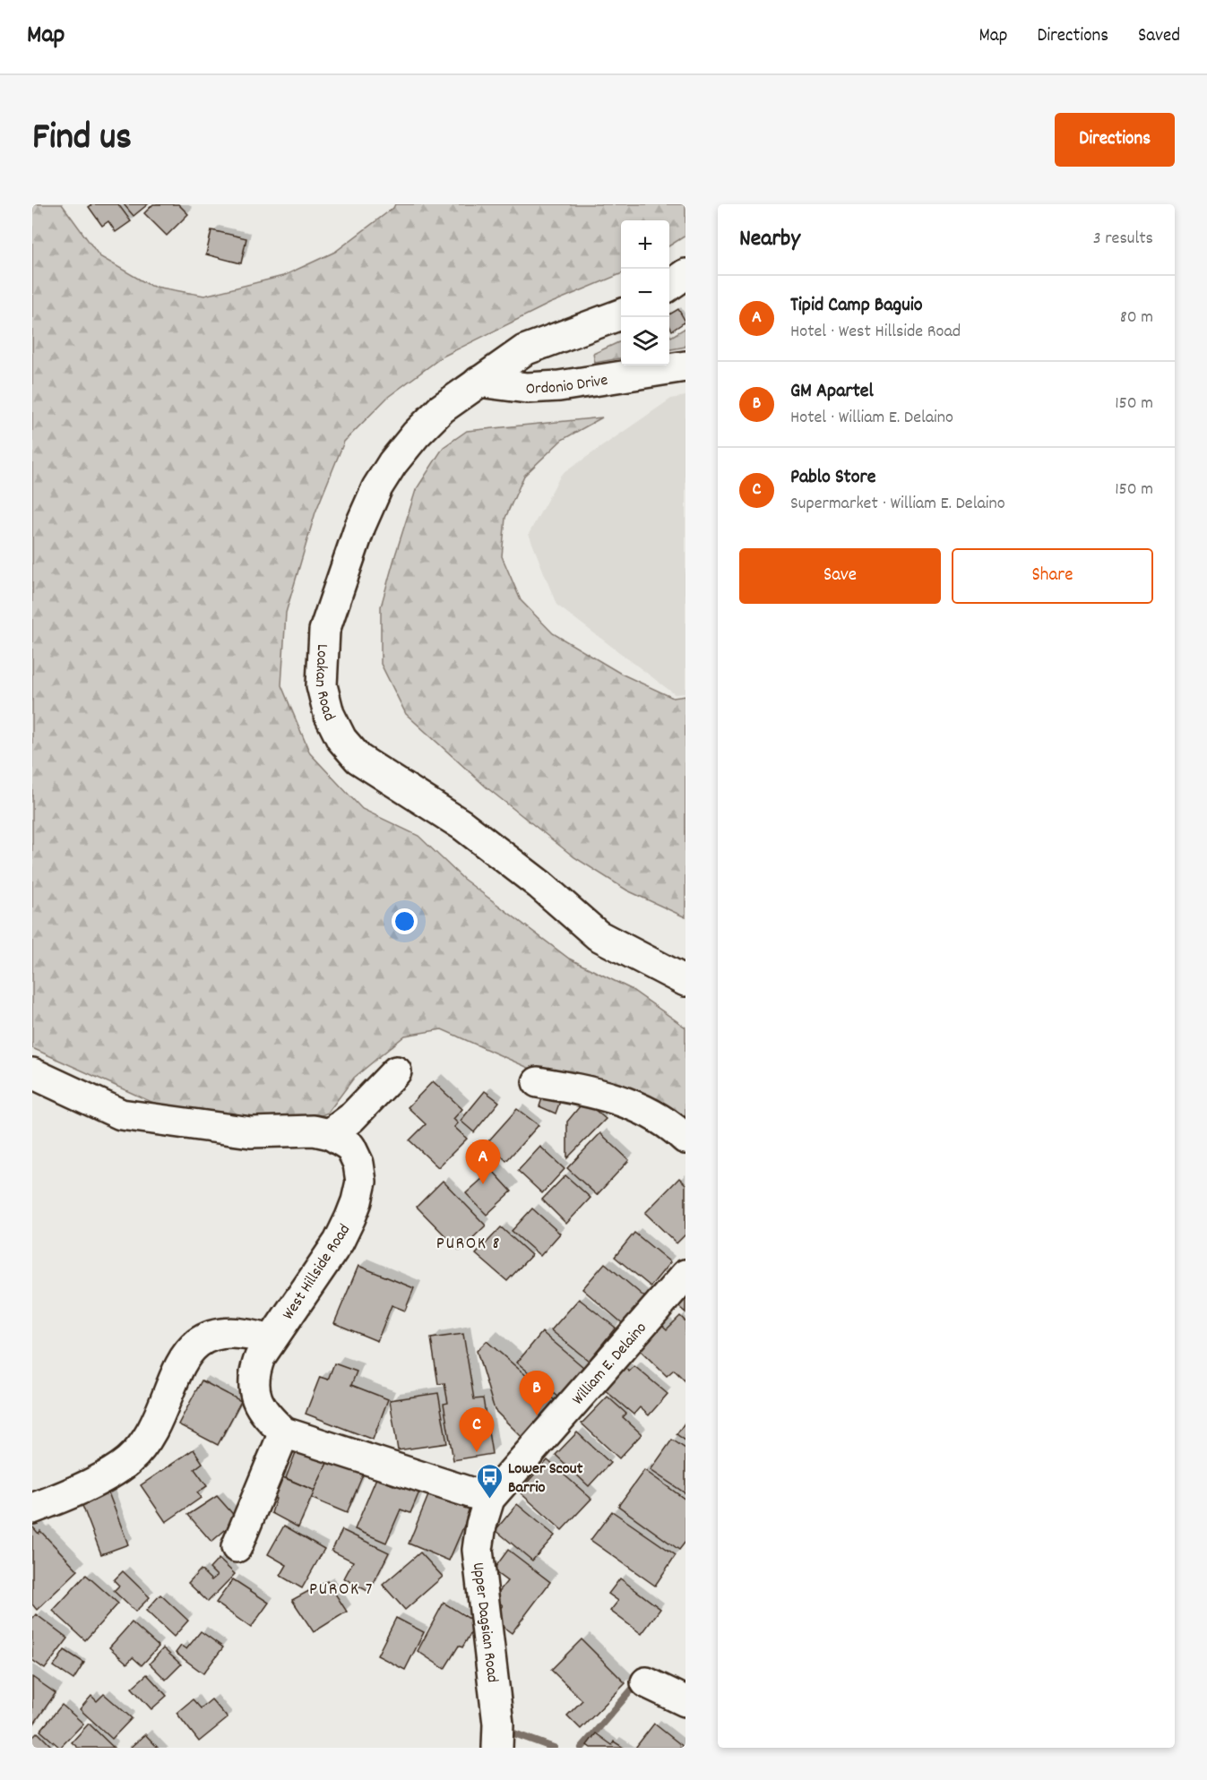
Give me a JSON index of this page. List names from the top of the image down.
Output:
{
  "streets": {
    "street": [
      "Ordonio Drive",
      "Loakan Road",
      "West Hillside Road",
      "William E. Delaino",
      "Upper Dagsian Road"
    ]
  },
  "crossings": [
    ["Ordonio Drive", "Loakan Road"],
    ["West Hillside Road", "William E. Delaino"],
    ["West Hillside Road", "Upper Dagsian Road"],
    ["William E. Delaino", "Upper Dagsian Road"]
  ],
  "districts": ["PUROK 8", "PUROK 7"],
  "places": {
    "bus stop": ["Lower Scout Barrio"]
  },
  "page": {
    "header": "Map",
    "nav": ["Map", "Directions", "Saved"],
    "title": "Find us",
    "buttons": [
      "Directions",
      ["Save", "Share"]
    ],
    "heading": ["Nearby", "3 results"],
    "map_buttons": ["+", "−"],
    "list": [
      {
        "mark": "A",
        "name": "Tipid Camp Baguio",
        "note": "Hotel · West Hillside Road",
        "value": "80 m"
      },
      {
        "mark": "B",
        "name": "GM Apartel",
        "note": "Hotel · William E. Delaino",
        "value": "150 m"
      },
      {
        "mark": "C",
        "name": "Pablo Store",
        "note": "Supermarket · William E. Delaino",
        "value": "150 m"
      }
    ],
    "pins": ["A", "B", "C"]
  }
}
